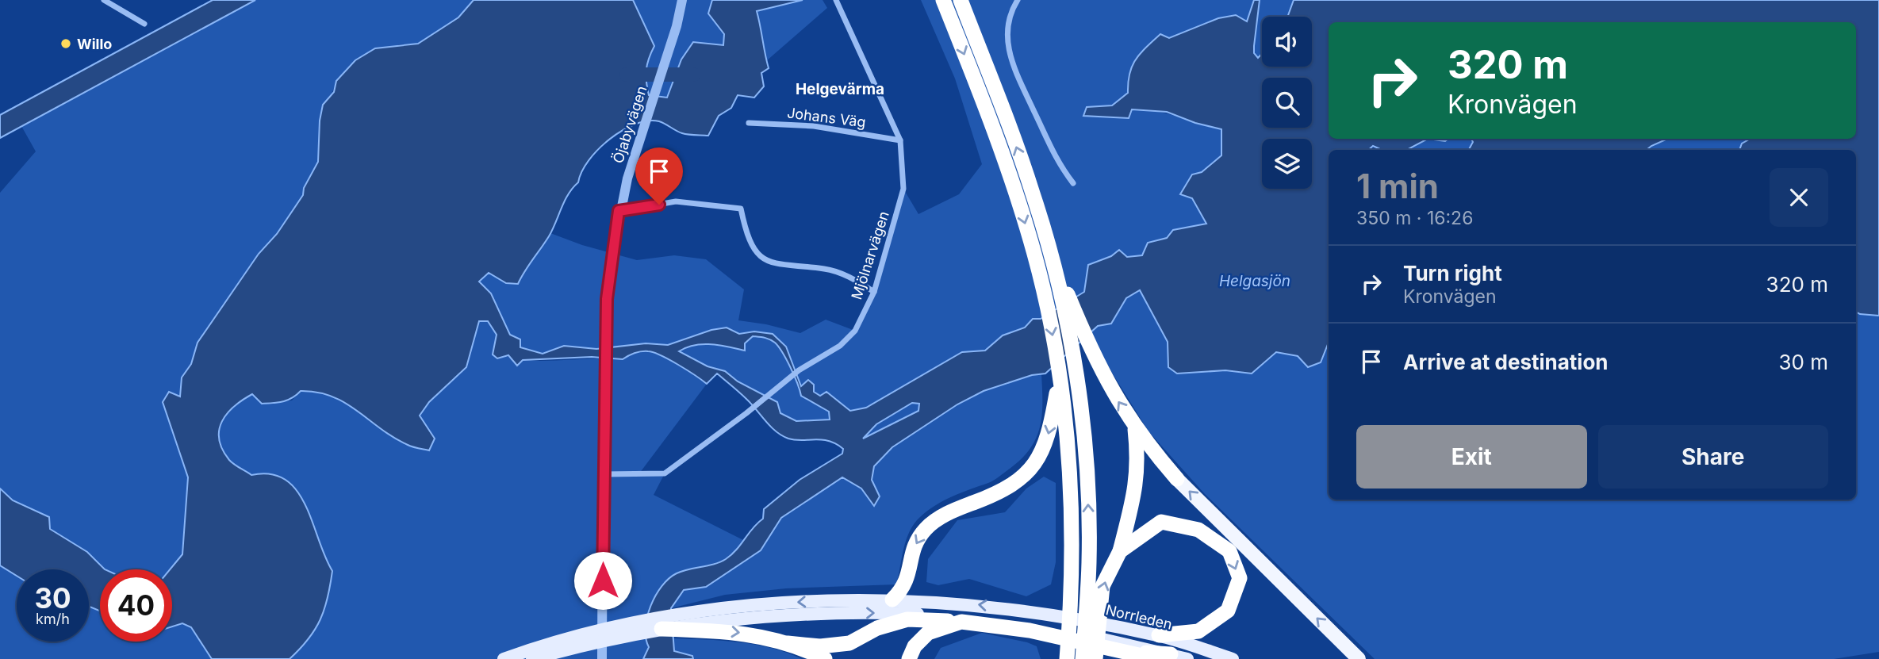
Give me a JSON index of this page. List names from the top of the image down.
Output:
{
  "streets": {
    "main road": ["Norrleden"],
    "street": ["Johans Väg", "Öjabyvägen", "Mjölnarvägen"]
  },
  "crossings": [
    ["Johans Väg", "Mjölnarvägen"],
    ["Öjabyvägen", "Mjölnarvägen"]
  ],
  "districts": ["Helgevärma"],
  "water": ["Helgasjön"],
  "places": ["Willo"],
  "page": {
    "turn": ["320 m", "Kronvägen"],
    "heading": ["1 min", "350 m · 16:26"],
    "list": [
      {
        "name": "Turn right",
        "note": "Kronvägen",
        "value": "320 m"
      },
      {
        "name": "Arrive at destination",
        "value": "30 m"
      }
    ],
    "buttons": ["Exit", "Share"],
    "speed": "30 km/h",
    "limit": "40"
  }
}
